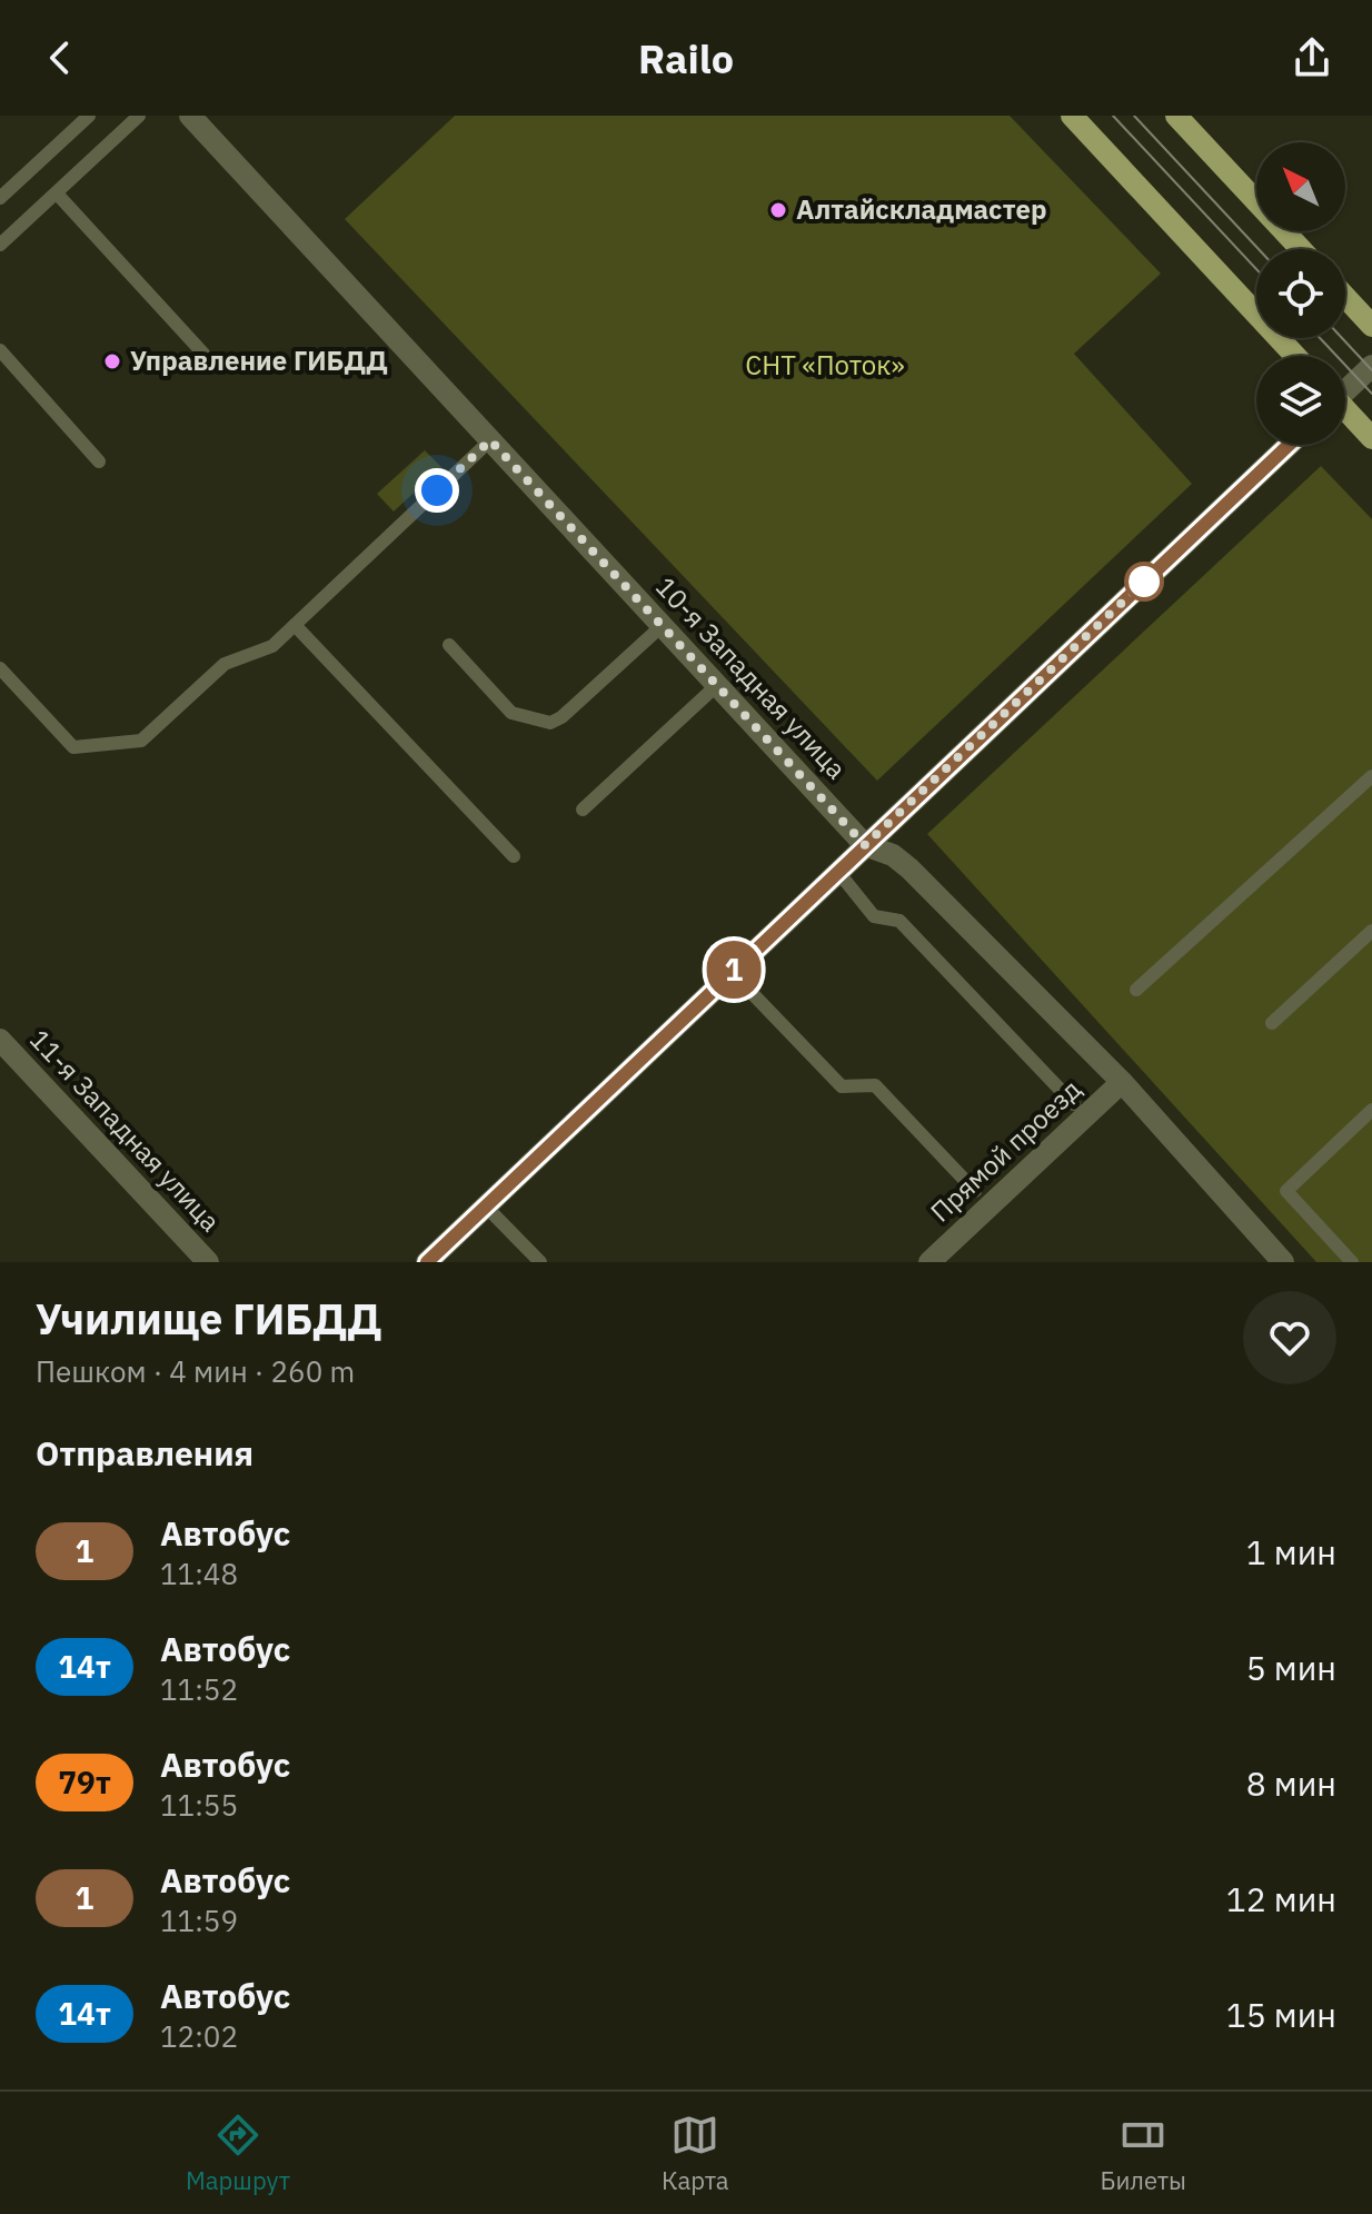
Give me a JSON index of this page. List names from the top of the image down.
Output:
{
  "streets": {
    "street": ["10-я Западная улица", "11-я Западная улица", "Прямой проезд"]
  },
  "crossings": [
    ["10-я Западная улица", "Прямой проезд"]
  ],
  "parks": ["СНТ «Поток»"],
  "places": ["Алтайскладмастер", "Управление ГИБДД"],
  "lines": ["bus line 1"],
  "north": "top left",
  "page": {
    "header": "Railo",
    "on_map": "1",
    "heading": [
      ["Училище ГИБДД", "Пешком · 4 мин · 260 m"],
      "Отправления"
    ],
    "list": [
      {
        "mark": "1",
        "name": "Автобус",
        "note": "11:48",
        "value": "1 мин"
      },
      {
        "mark": "14т",
        "name": "Автобус",
        "note": "11:52",
        "value": "5 мин"
      },
      {
        "mark": "79т",
        "name": "Автобус",
        "note": "11:55",
        "value": "8 мин"
      },
      {
        "mark": "1",
        "name": "Автобус",
        "note": "11:59",
        "value": "12 мин"
      },
      {
        "mark": "14т",
        "name": "Автобус",
        "note": "12:02",
        "value": "15 мин"
      }
    ],
    "tabs": ["Маршрут", "Карта", "Билеты"]
  }
}
